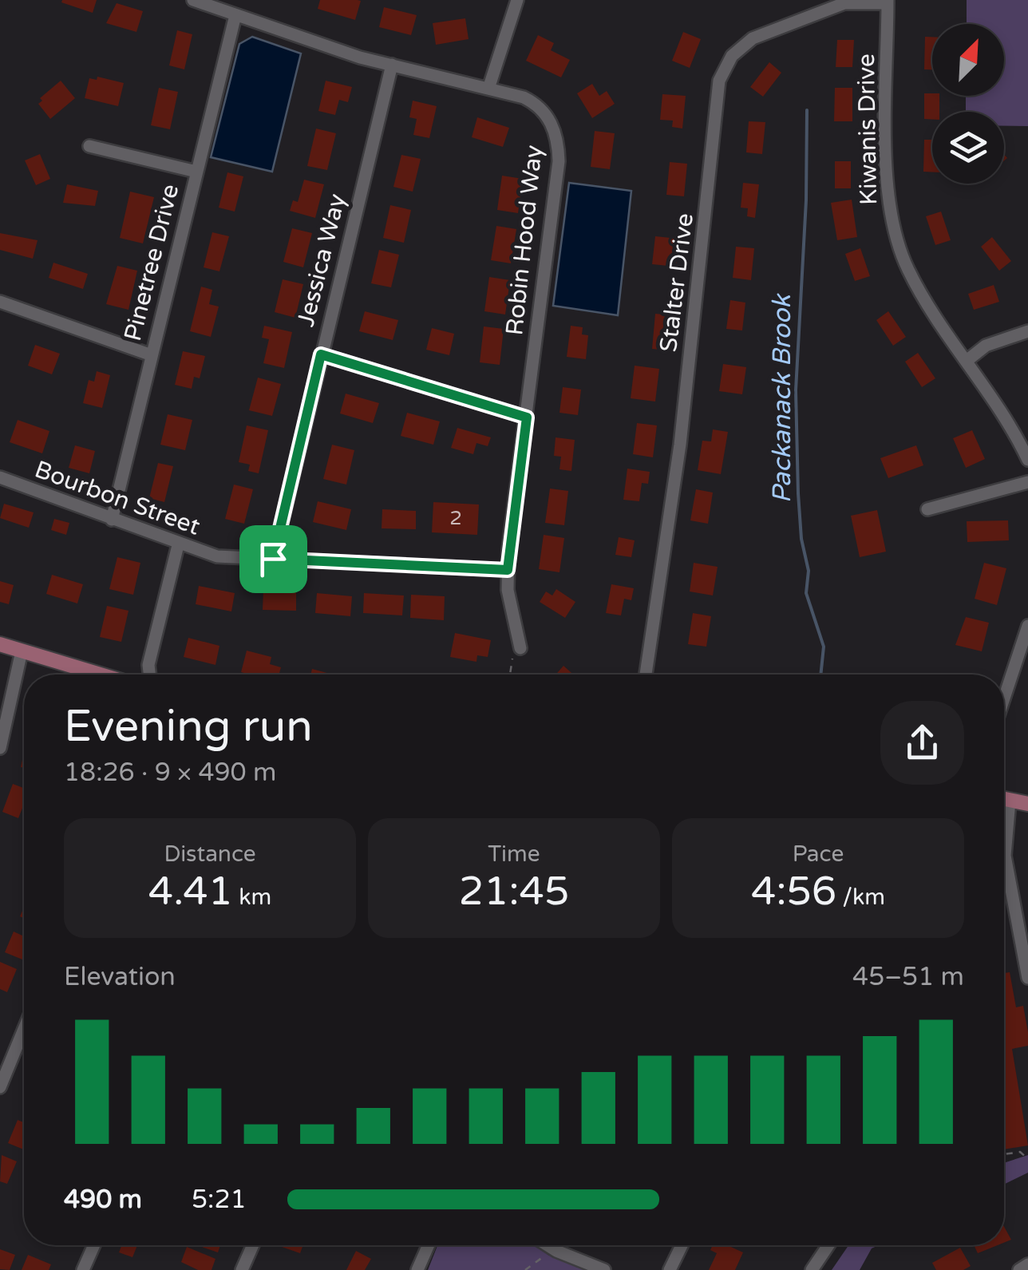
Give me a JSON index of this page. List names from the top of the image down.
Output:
{
  "streets": {
    "street": [
      "Kiwanis Drive",
      "Robin Hood Way",
      "Jessica Way",
      "Pinetree Drive",
      "Stalter Drive",
      "Bourbon Street"
    ]
  },
  "crossings": [
    ["Kiwanis Drive", "Stalter Drive"],
    ["Robin Hood Way", "Jessica Way"],
    ["Robin Hood Way", "Pinetree Drive"],
    ["Robin Hood Way", "Bourbon Street"],
    ["Jessica Way", "Bourbon Street"],
    ["Pinetree Drive", "Bourbon Street"]
  ],
  "water": ["Packanack Brook"],
  "house_numbers": ["2"],
  "north": "top right",
  "page": {
    "heading": ["Evening run", "18:26 · 9 × 490 m"],
    "stats": [
      ["Distance", "4.41 km"],
      ["Time", "21:45"],
      ["Pace", "4:56 /km"]
    ],
    "chart": ["Elevation", "45–51 m"],
    "list": [
      {
        "name": "490 m",
        "note": "5:21"
      }
    ]
  }
}
